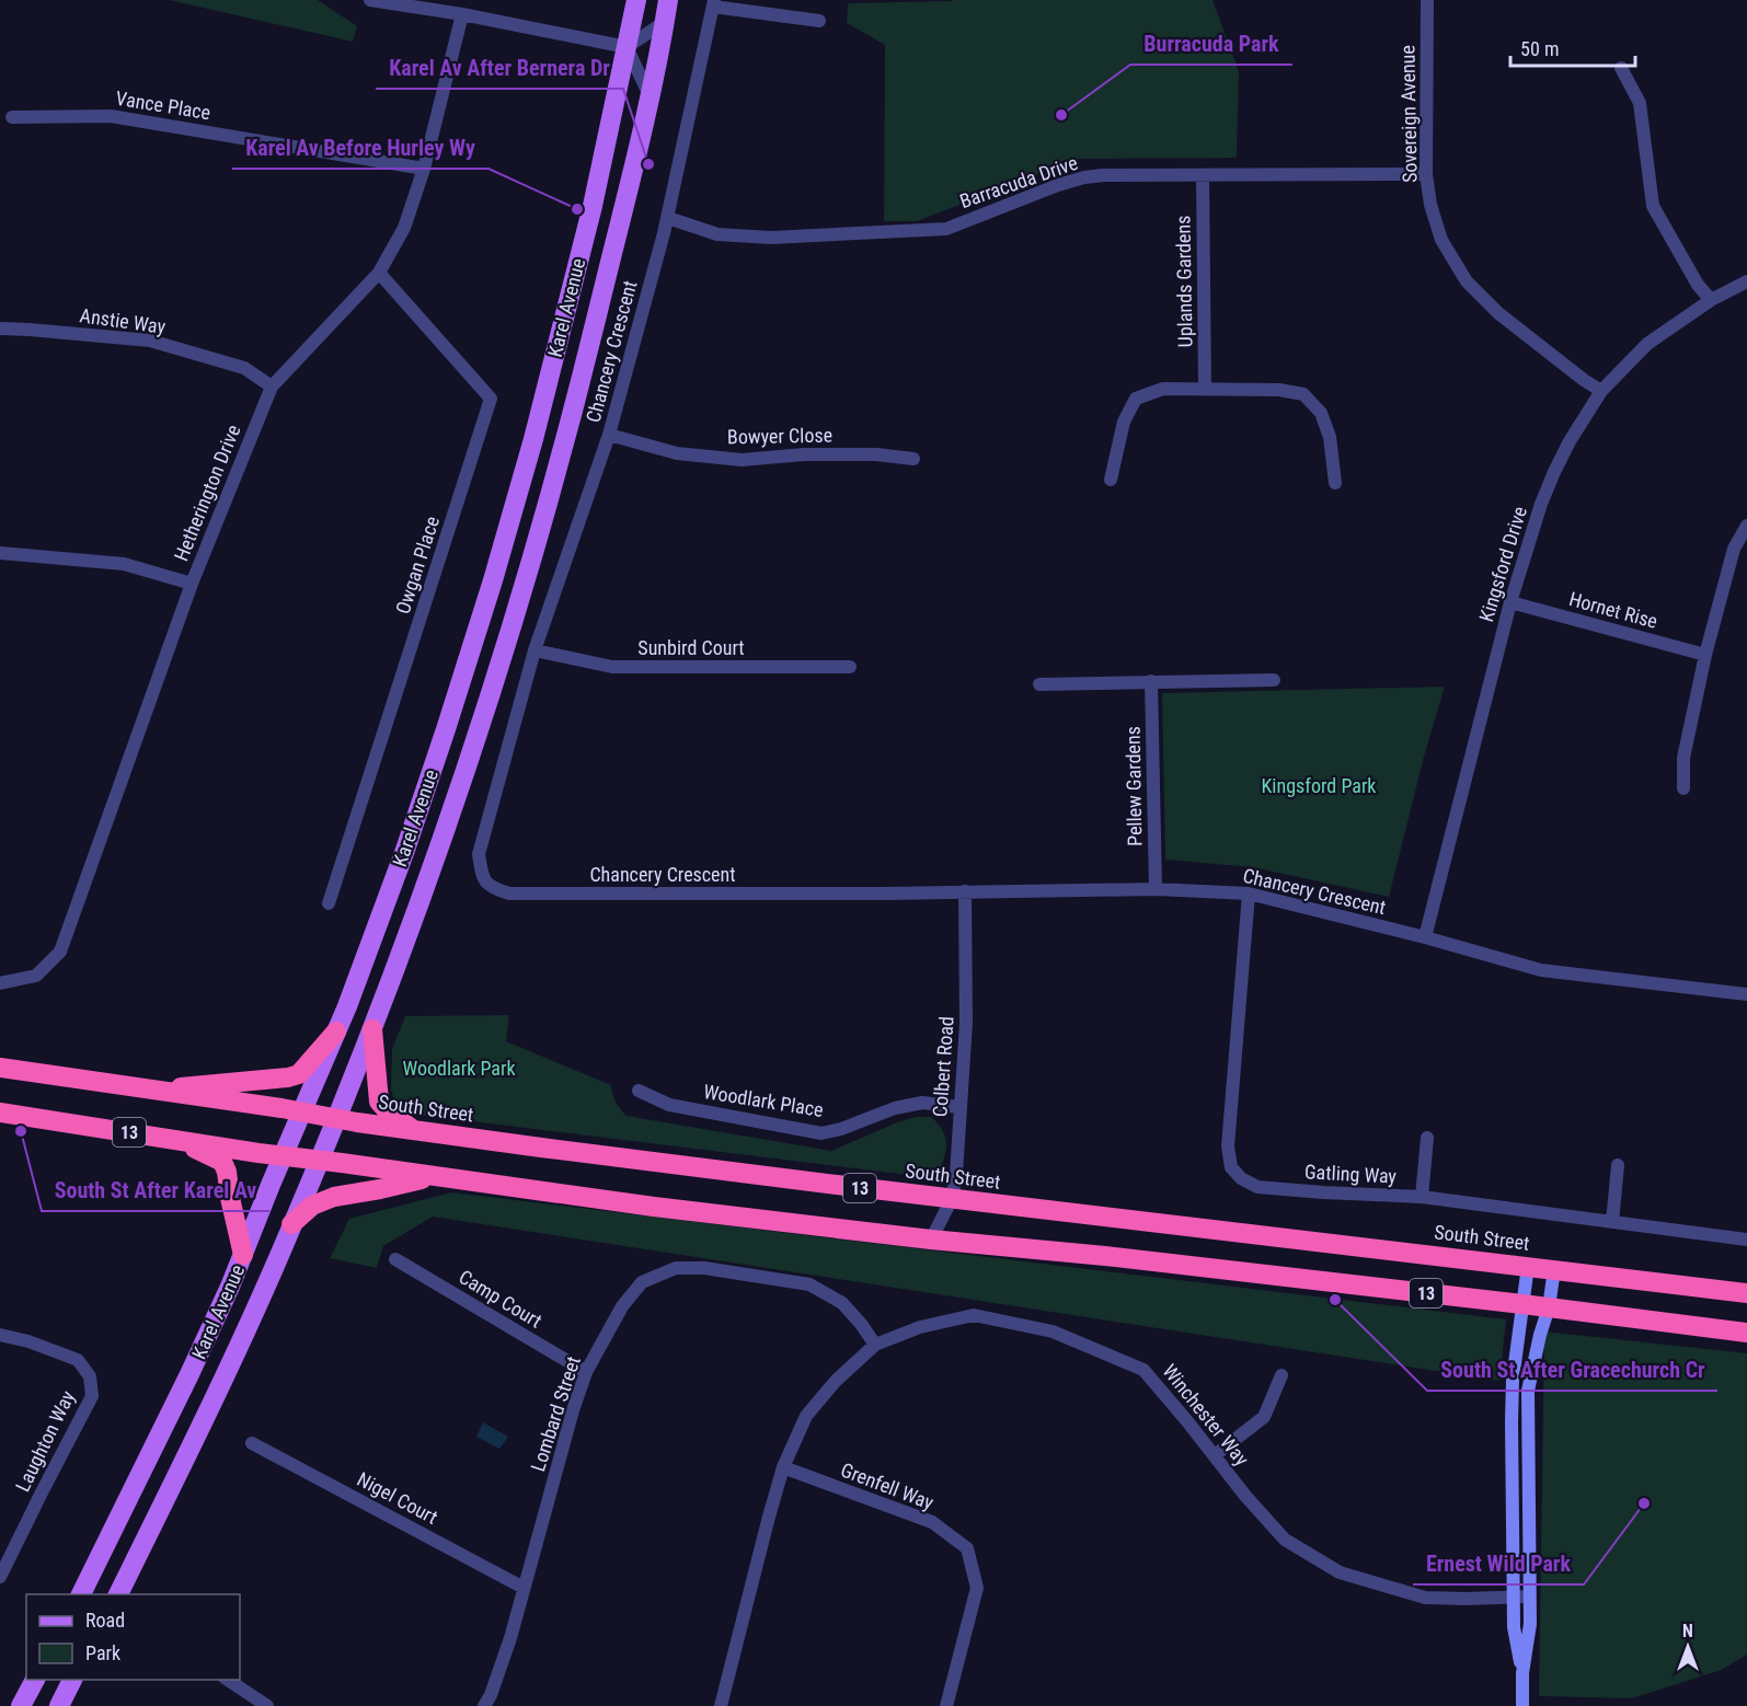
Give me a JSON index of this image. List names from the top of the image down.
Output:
{
  "streets": {
    "highway": ["South Street", "13"],
    "main road": ["Karel Avenue"],
    "street": [
      "Vance Place",
      "Sovereign Avenue",
      "Barracuda Drive",
      "Uplands Gardens",
      "Anstie Way",
      "Chancery Crescent",
      "Bowyer Close",
      "Hetherington Drive",
      "Kingsford Drive",
      "Owgan Place",
      "Hornet Rise",
      "Sunbird Court",
      "Pellew Gardens",
      "Colbert Road",
      "Woodlark Place",
      "Gatling Way",
      "Camp Court",
      "Lombard Street",
      "Winchester Way",
      "Laughton Way",
      "Grenfell Way",
      "Nigel Court"
    ]
  },
  "crossings": [
    ["Vance Place", "Hetherington Drive"],
    ["Sovereign Avenue", "Barracuda Drive"],
    ["Sovereign Avenue", "Kingsford Drive"],
    ["Barracuda Drive", "Uplands Gardens"],
    ["Barracuda Drive", "Chancery Crescent"],
    ["Karel Avenue", "South Street"],
    ["Karel Avenue", "13"],
    ["Anstie Way", "Hetherington Drive"],
    ["Chancery Crescent", "Bowyer Close"],
    ["Chancery Crescent", "Kingsford Drive"],
    ["Chancery Crescent", "Sunbird Court"],
    ["Chancery Crescent", "Pellew Gardens"],
    ["Chancery Crescent", "Colbert Road"],
    ["Chancery Crescent", "Gatling Way"],
    ["Hetherington Drive", "Owgan Place"],
    ["Kingsford Drive", "Hornet Rise"],
    ["Colbert Road", "Woodlark Place"],
    ["Colbert Road", "South Street"],
    ["Colbert Road", "13"],
    ["Camp Court", "Lombard Street"],
    ["Lombard Street", "Winchester Way"],
    ["Lombard Street", "Nigel Court"],
    ["Winchester Way", "Grenfell Way"]
  ],
  "parks": ["Kingsford Park", "Woodlark Park"],
  "places": [
    "Burracuda Park",
    "Karel Av After Bernera Dr",
    "Karel Av Before Hurley Wy",
    "South St After Karel Av",
    "South St After Gracechurch Cr",
    "Ernest Wild Park"
  ],
  "legend": ["Road", "Park"],
  "scale_bar": "50 m",
  "north": "top"
}
